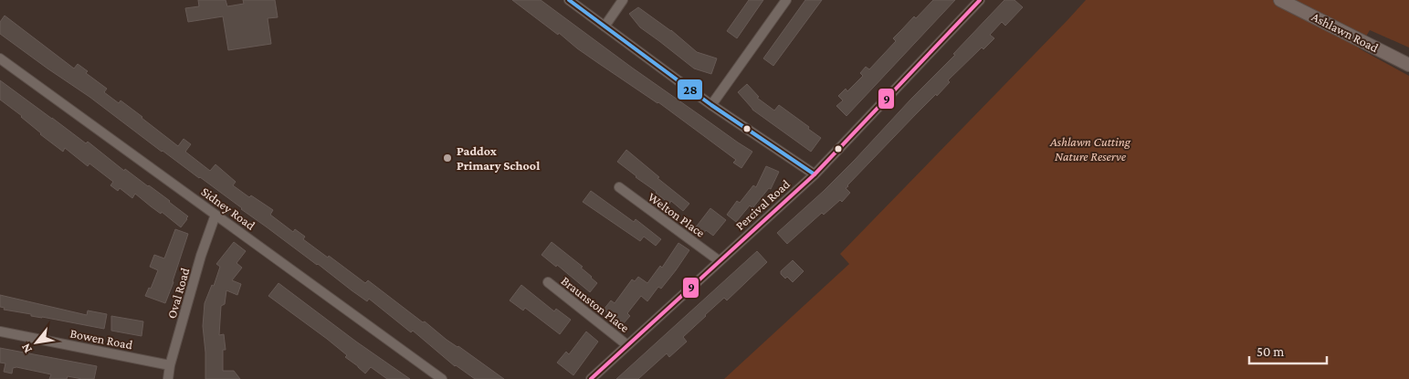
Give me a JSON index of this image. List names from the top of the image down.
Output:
{
  "streets": {
    "main road": ["Ashlawn Road"],
    "street": [
      "Percival Road",
      "Sidney Road",
      "Welton Place",
      "Oval Road",
      "Braunston Place",
      "Bowen Road"
    ]
  },
  "crossings": [
    ["Percival Road", "Welton Place"],
    ["Percival Road", "Braunston Place"],
    ["Sidney Road", "Oval Road"],
    ["Oval Road", "Bowen Road"]
  ],
  "parks": ["Ashlawn Cutting Nature Reserve"],
  "places": ["Paddox Primary School"],
  "lines": ["transit line 28", "transit line 9"],
  "scale_bar": "50 m",
  "north": "bottom left"
}
